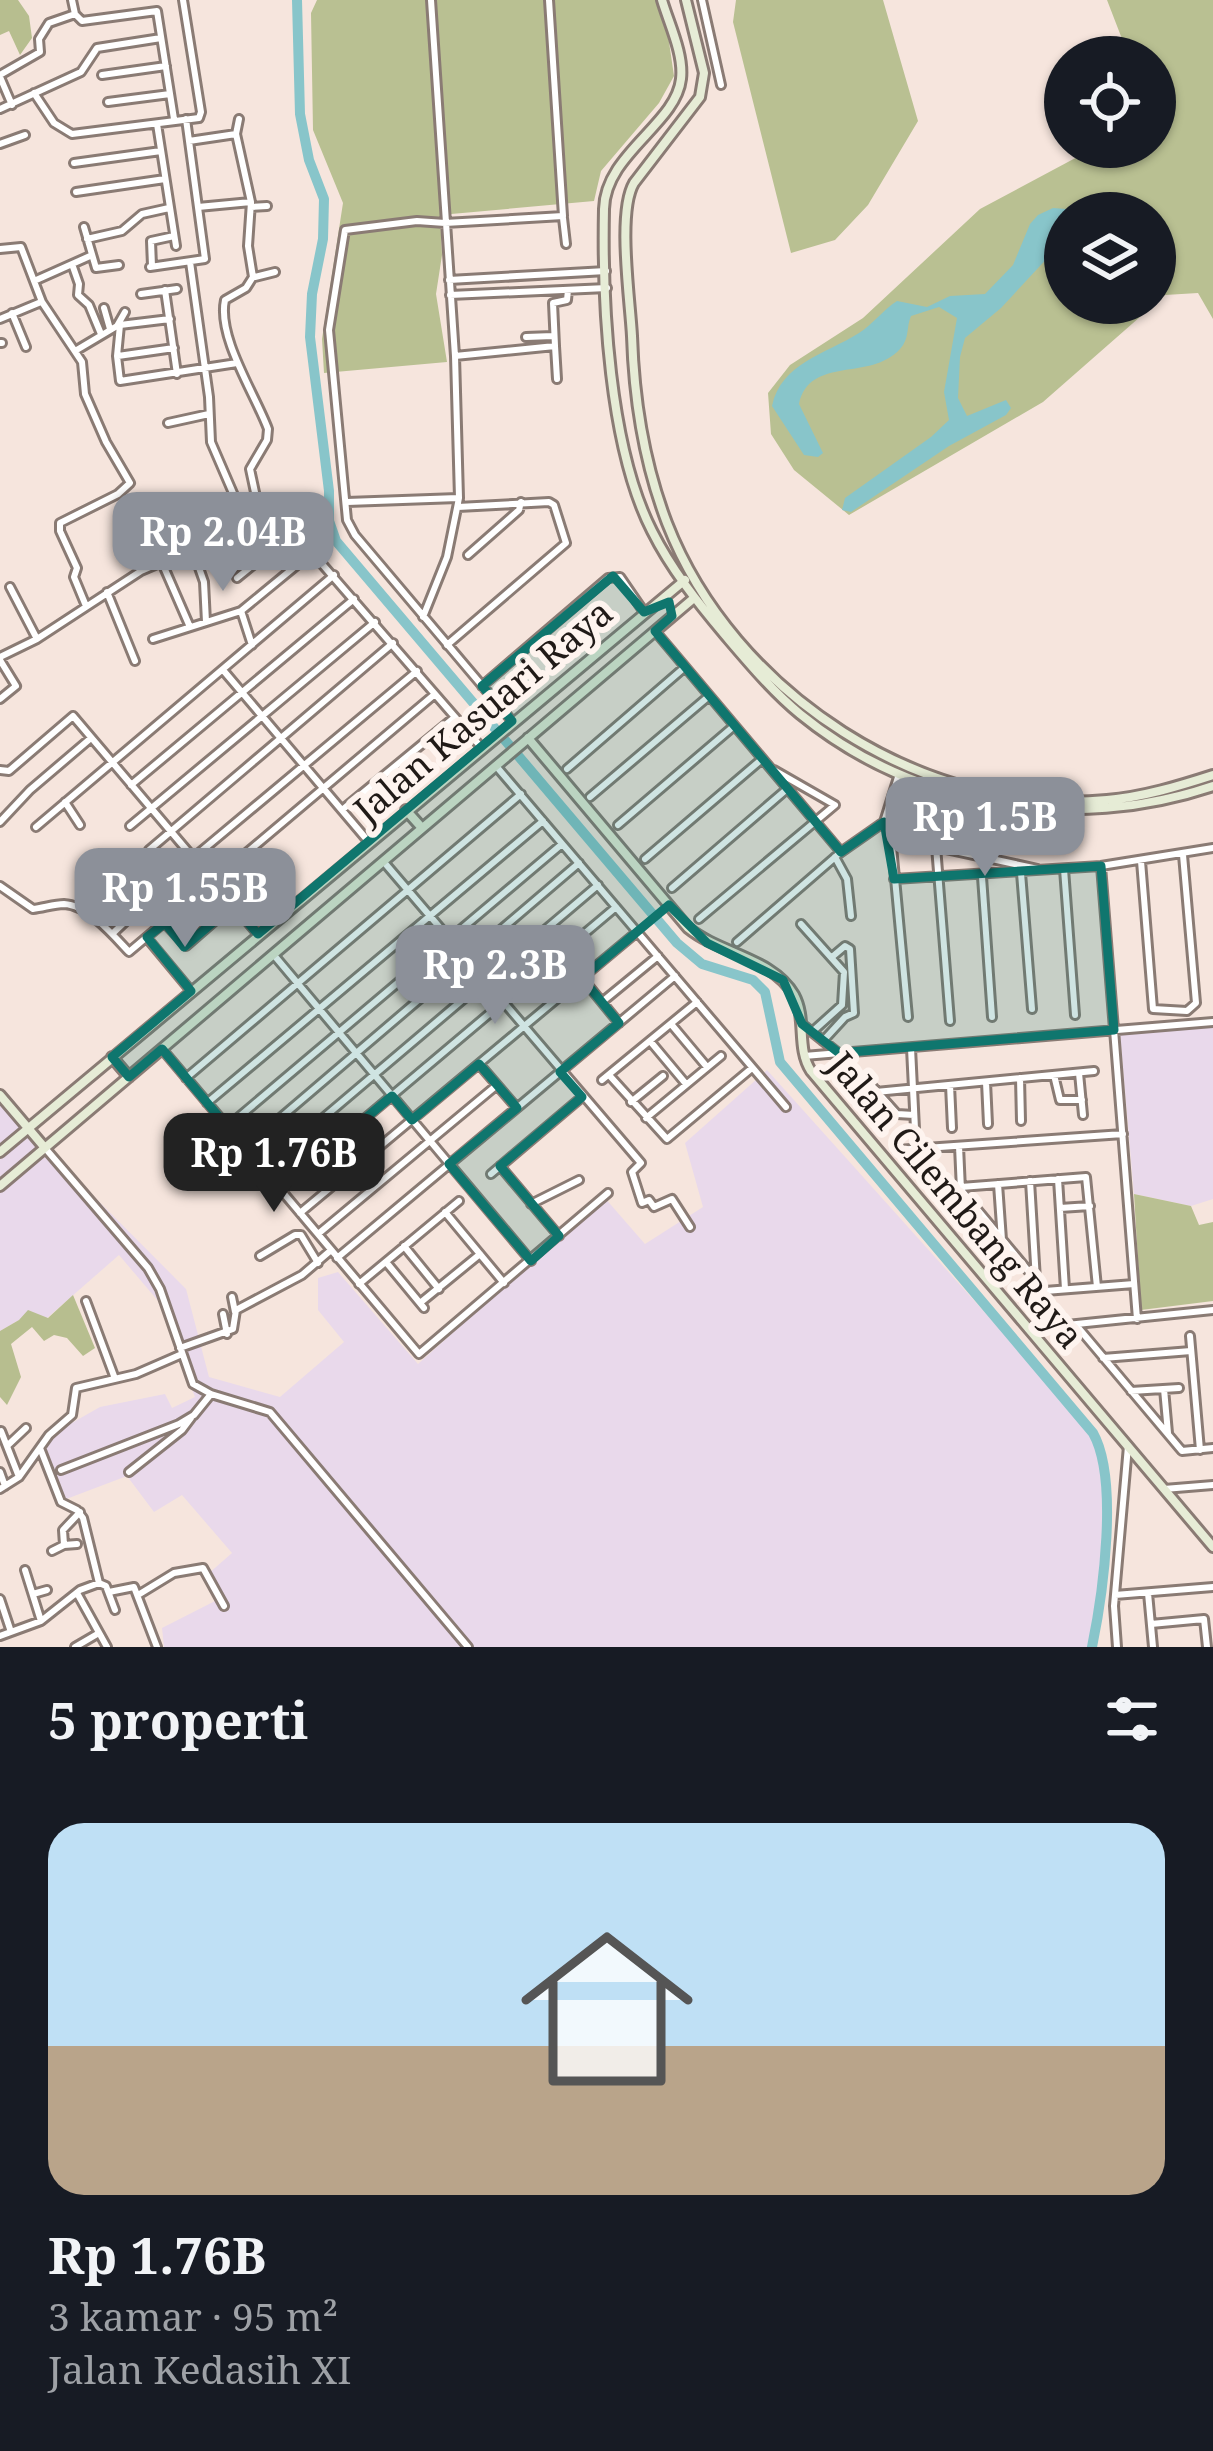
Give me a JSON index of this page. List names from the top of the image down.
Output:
{
  "streets": {
    "main road": ["Jalan Kasuari Raya", "Jalan Cilembang Raya"]
  },
  "page": {
    "price": [
      "Rp 2.04B",
      "Rp 1.5B",
      "Rp 1.55B",
      "Rp 2.3B",
      "Rp 1.76B"
    ],
    "heading": "5 properti",
    "list": [
      {
        "name": "Rp 1.76B",
        "note": "3 kamar · 95 m² · Jalan Kedasih XI"
      }
    ]
  }
}
